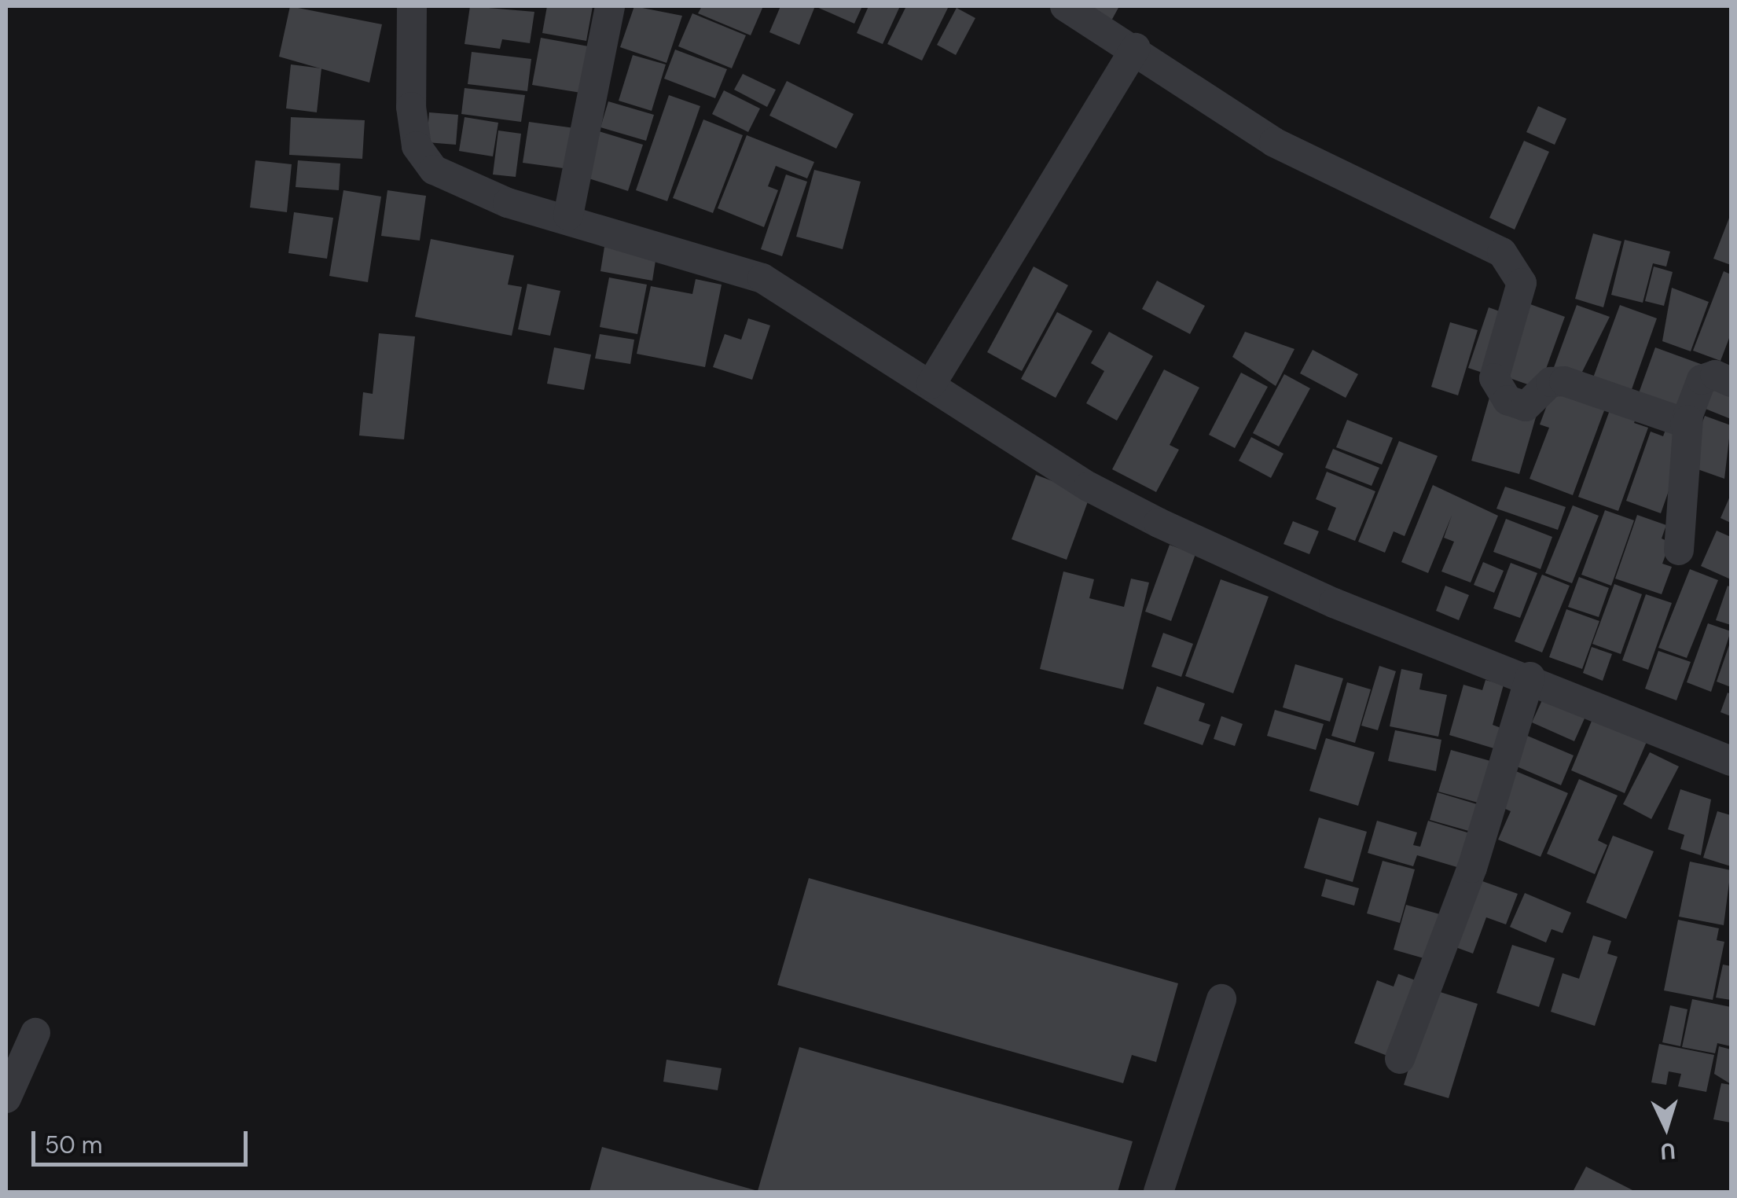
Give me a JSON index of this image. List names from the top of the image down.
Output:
{
  "scale_bar": "50 m",
  "north": "bottom"
}
